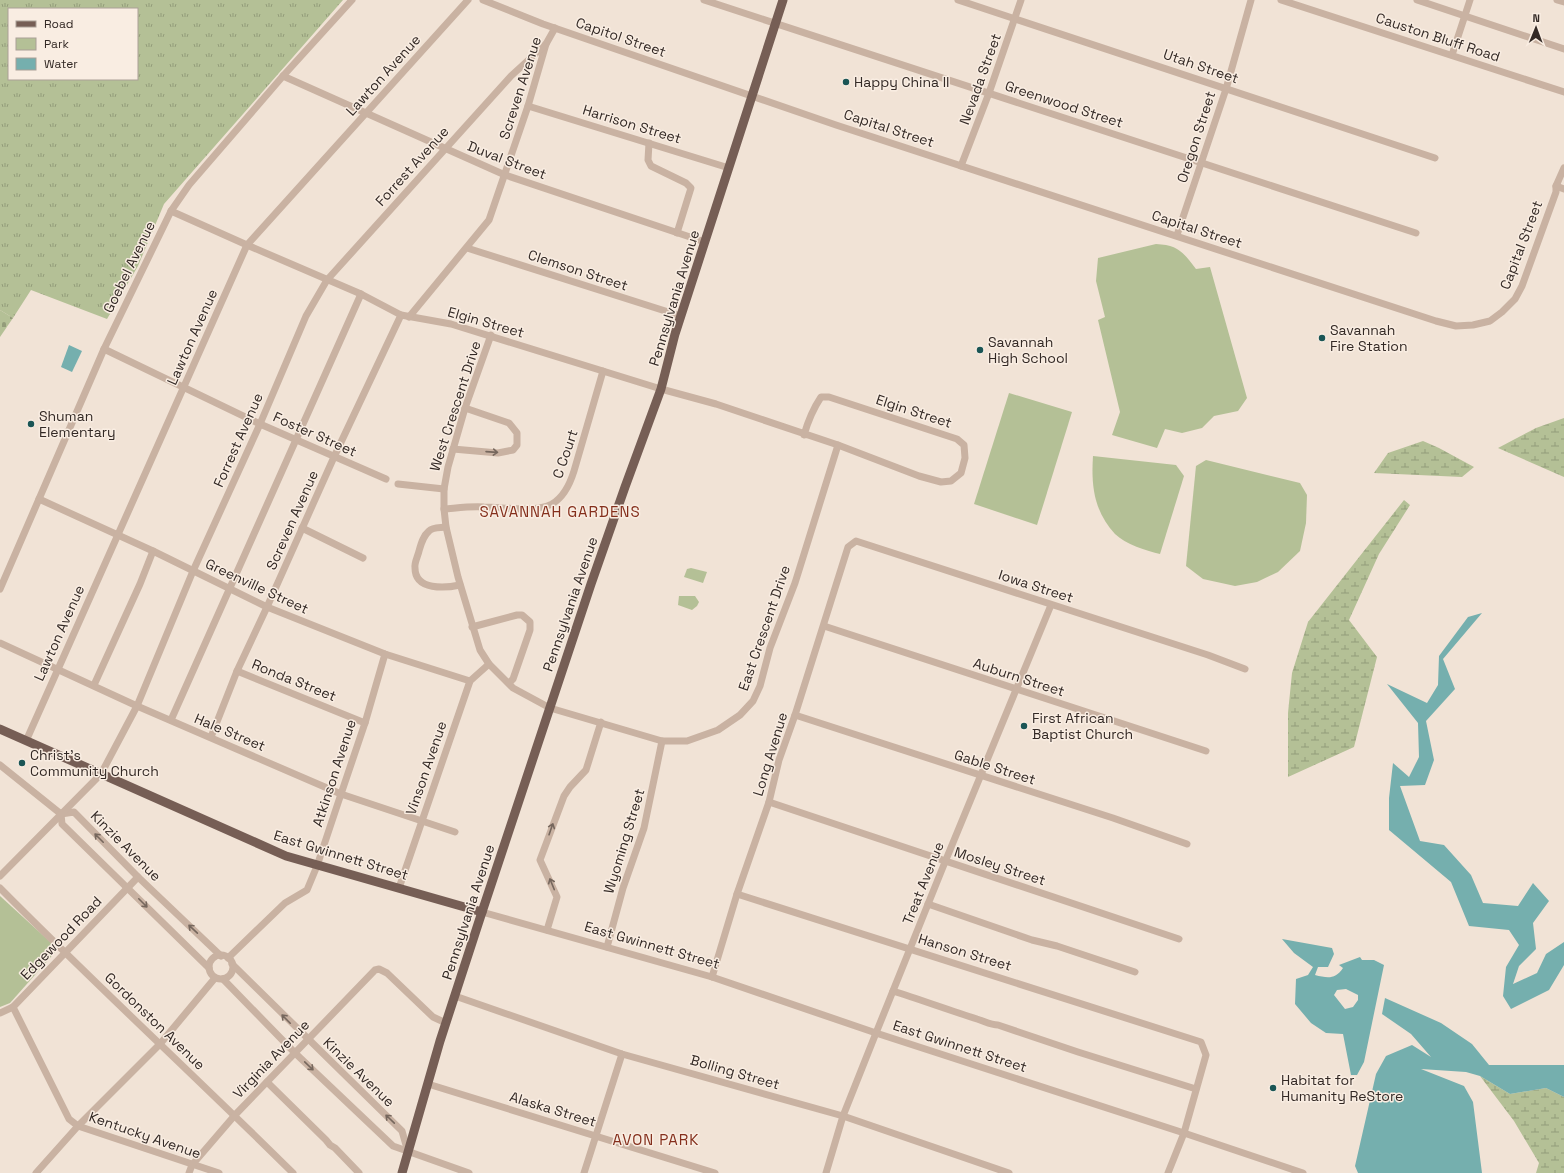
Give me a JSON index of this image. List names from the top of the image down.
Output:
{
  "streets": {
    "main road": ["Pennsylvania Avenue", "East Gwinnett Street"],
    "street": [
      "Capitol Street",
      "Causton Bluff Road",
      "Utah Street",
      "Lawton Avenue",
      "Nevada Street",
      "Screven Avenue",
      "Greenwood Street",
      "Harrison Street",
      "Capital Street",
      "Oregon Street",
      "Duval Street",
      "Forrest Avenue",
      "Goebel Avenue",
      "Clemson Street",
      "Elgin Street",
      "West Crescent Drive",
      "Foster Street",
      "C Court",
      "Greenville Street",
      "Iowa Street",
      "East Crescent Drive",
      "Auburn Street",
      "Ronda Street",
      "Hale Street",
      "Long Avenue",
      "Gable Street",
      "Vinson Avenue",
      "Atkinson Avenue",
      "Wyoming Street",
      "Kinzie Avenue",
      "Mosley Street",
      "Treat Avenue",
      "Edgewood Road",
      "Hanson Street",
      "Gordonston Avenue",
      "Virginia Avenue",
      "Bolling Street",
      "Alaska Street",
      "Kentucky Avenue"
    ]
  },
  "crossings": [
    ["Capitol Street", "Screven Avenue"],
    ["Capitol Street", "Capital Street"],
    ["Capitol Street", "Pennsylvania Avenue"],
    ["Utah Street", "Nevada Street"],
    ["Utah Street", "Oregon Street"],
    ["Lawton Avenue", "Duval Street"],
    ["Lawton Avenue", "Elgin Street"],
    ["Lawton Avenue", "Foster Street"],
    ["Lawton Avenue", "Greenville Street"],
    ["Lawton Avenue", "Hale Street"],
    ["Lawton Avenue", "East Gwinnett Street"],
    ["Nevada Street", "Greenwood Street"],
    ["Nevada Street", "Capital Street"],
    ["Screven Avenue", "Harrison Street"],
    ["Screven Avenue", "Duval Street"],
    ["Screven Avenue", "Forrest Avenue"],
    ["Screven Avenue", "Clemson Street"],
    ["Screven Avenue", "Elgin Street"],
    ["Screven Avenue", "Foster Street"],
    ["Screven Avenue", "Greenville Street"],
    ["Screven Avenue", "Ronda Street"],
    ["Screven Avenue", "Hale Street"],
    ["Greenwood Street", "Oregon Street"],
    ["Greenwood Street", "Pennsylvania Avenue"],
    ["Harrison Street", "Pennsylvania Avenue"],
    ["Capital Street", "Oregon Street"],
    ["Capital Street", "Pennsylvania Avenue"],
    ["Duval Street", "Forrest Avenue"],
    ["Duval Street", "Goebel Avenue"],
    ["Duval Street", "Pennsylvania Avenue"],
    ["Forrest Avenue", "Elgin Street"],
    ["Forrest Avenue", "Foster Street"],
    ["Forrest Avenue", "Greenville Street"],
    ["Forrest Avenue", "Hale Street"],
    ["Forrest Avenue", "Kinzie Avenue"],
    ["Forrest Avenue", "East Gwinnett Street"],
    ["Goebel Avenue", "Elgin Street"],
    ["Goebel Avenue", "Foster Street"],
    ["Goebel Avenue", "Greenville Street"],
    ["Clemson Street", "Pennsylvania Avenue"],
    ["Pennsylvania Avenue", "Elgin Street"],
    ["Pennsylvania Avenue", "West Crescent Drive"],
    ["Pennsylvania Avenue", "East Crescent Drive"],
    ["Pennsylvania Avenue", "Kinzie Avenue"],
    ["Pennsylvania Avenue", "East Gwinnett Street"],
    ["Pennsylvania Avenue", "Virginia Avenue"],
    ["Pennsylvania Avenue", "Bolling Street"],
    ["Pennsylvania Avenue", "Alaska Street"],
    ["Elgin Street", "West Crescent Drive"],
    ["Elgin Street", "C Court"],
    ["Elgin Street", "East Crescent Drive"],
    ["West Crescent Drive", "C Court"],
    ["West Crescent Drive", "East Crescent Drive"],
    ["West Crescent Drive", "Vinson Avenue"],
    ["Greenville Street", "Vinson Avenue"],
    ["Greenville Street", "Atkinson Avenue"],
    ["Iowa Street", "Long Avenue"],
    ["Iowa Street", "Treat Avenue"],
    ["East Crescent Drive", "Wyoming Street"],
    ["Auburn Street", "Long Avenue"],
    ["Auburn Street", "Treat Avenue"],
    ["Ronda Street", "Atkinson Avenue"],
    ["Hale Street", "Vinson Avenue"],
    ["Hale Street", "Atkinson Avenue"],
    ["Long Avenue", "Gable Street"],
    ["Long Avenue", "East Gwinnett Street"],
    ["Long Avenue", "Mosley Street"],
    ["Long Avenue", "Hanson Street"],
    ["Gable Street", "Treat Avenue"],
    ["Vinson Avenue", "East Gwinnett Street"],
    ["Atkinson Avenue", "Kinzie Avenue"],
    ["Atkinson Avenue", "East Gwinnett Street"],
    ["Atkinson Avenue", "Gordonston Avenue"],
    ["Atkinson Avenue", "Kentucky Avenue"],
    ["Wyoming Street", "East Gwinnett Street"],
    ["Kinzie Avenue", "Edgewood Road"],
    ["Kinzie Avenue", "Virginia Avenue"],
    ["East Gwinnett Street", "Treat Avenue"],
    ["Mosley Street", "Treat Avenue"],
    ["Treat Avenue", "Hanson Street"],
    ["Treat Avenue", "Bolling Street"],
    ["Edgewood Road", "Gordonston Avenue"],
    ["Edgewood Road", "Kentucky Avenue"],
    ["Gordonston Avenue", "Virginia Avenue"],
    ["Virginia Avenue", "Kentucky Avenue"]
  ],
  "districts": ["SAVANNAH GARDENS", "AVON PARK"],
  "places": [
    "Happy China II",
    "Savannah Fire Station",
    "Savannah High School",
    "Shuman Elementary",
    "First African Baptist Church",
    "Christ's Community Church",
    "Habitat for Humanity ReStore"
  ],
  "legend": ["Road", "Park", "Water"],
  "north": "top"
}
